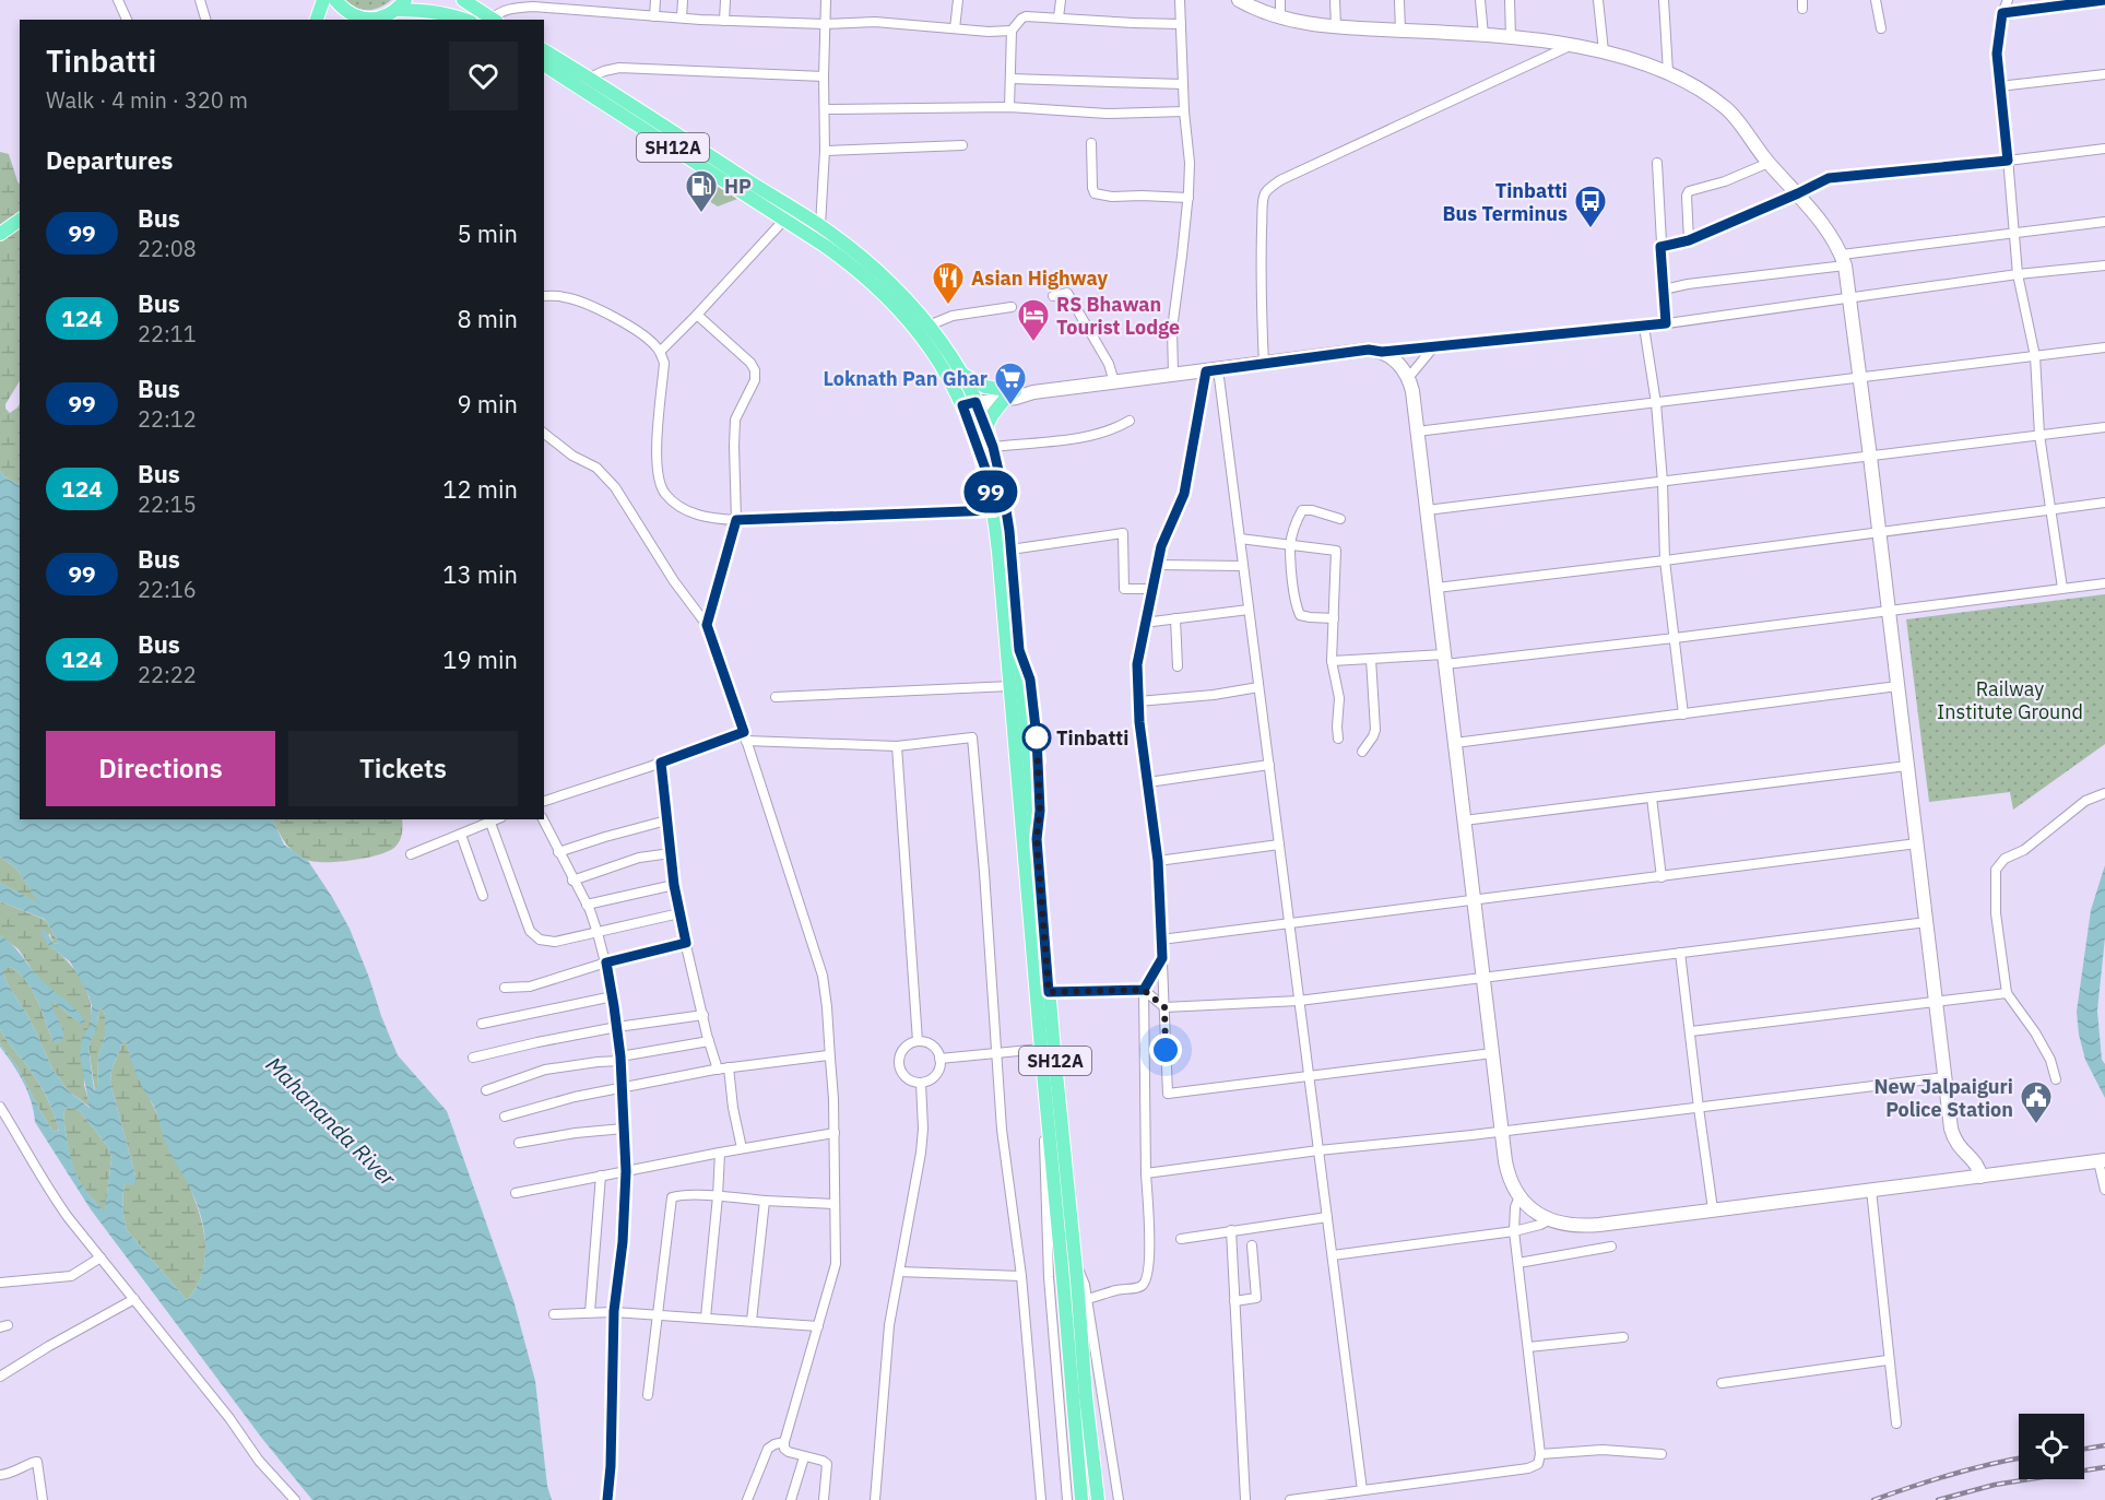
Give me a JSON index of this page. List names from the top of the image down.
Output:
{
  "streets": {
    "main road": ["SH12A"]
  },
  "water": ["Mahananda River"],
  "parks": ["Railway Institute Ground"],
  "places": {
    "fuel station": ["HP"],
    "bus stop": ["Tinbatti Bus Terminus"],
    "restaurant": ["Asian Highway"],
    "hotel": ["RS Bhawan Tourist Lodge"],
    "supermarket": ["Loknath Pan Ghar"],
    "other": ["Tinbatti"],
    "public building": ["New Jalpaiguri Police Station"]
  },
  "lines": ["bus line 99"],
  "page": {
    "on_map": "99",
    "heading": [
      ["Tinbatti", "Walk · 4 min · 320 m"],
      "Departures"
    ],
    "list": [
      {
        "mark": "99",
        "name": "Bus",
        "note": "22:08",
        "value": "5 min"
      },
      {
        "mark": "124",
        "name": "Bus",
        "note": "22:11",
        "value": "8 min"
      },
      {
        "mark": "99",
        "name": "Bus",
        "note": "22:12",
        "value": "9 min"
      },
      {
        "mark": "124",
        "name": "Bus",
        "note": "22:15",
        "value": "12 min"
      },
      {
        "mark": "99",
        "name": "Bus",
        "note": "22:16",
        "value": "13 min"
      },
      {
        "mark": "124",
        "name": "Bus",
        "note": "22:22",
        "value": "19 min"
      }
    ],
    "buttons": ["Directions", "Tickets"]
  }
}
